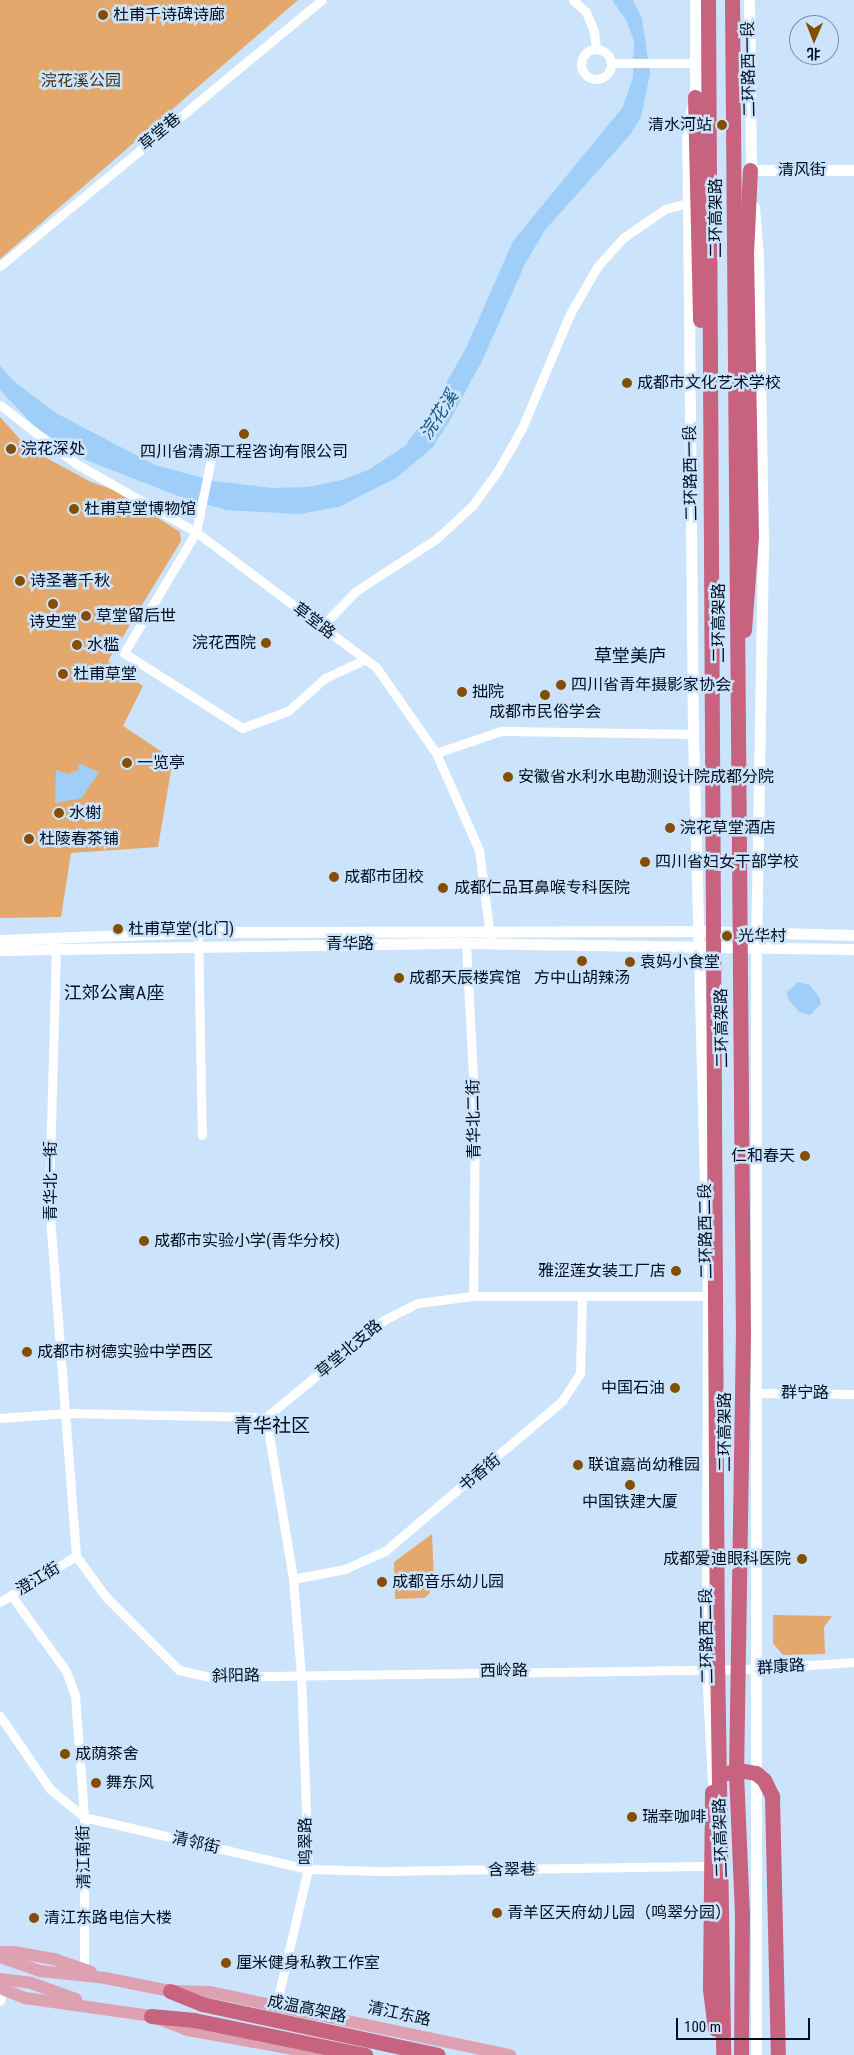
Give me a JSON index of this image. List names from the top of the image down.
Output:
{
  "streets": {
    "highway": ["二环高架路", "成温高架路"],
    "main road": [
      "二环路西一段",
      "清风街",
      "青华路",
      "二环路西二段",
      "清江东路"
    ],
    "street": [
      "草堂巷",
      "草堂路",
      "青华北二街",
      "青华北一街",
      "草堂北支路",
      "群宁路",
      "书香街",
      "澄江街",
      "群康路",
      "西岭路",
      "斜阳路",
      "鸣翠路",
      "清邻街",
      "清江南街",
      "含翠巷"
    ]
  },
  "crossings": [
    ["二环路西一段", "清风街"],
    ["二环路西一段", "青华路"],
    ["二环路西一段", "二环路西二段"],
    ["草堂路", "青华路"],
    ["青华路", "青华北二街"],
    ["青华路", "青华北一街"],
    ["青华路", "二环路西二段"],
    ["青华北二街", "草堂北支路"],
    ["二环路西二段", "草堂北支路"],
    ["二环路西二段", "群康路"],
    ["二环路西二段", "西岭路"],
    ["二环路西二段", "含翠巷"],
    ["草堂北支路", "书香街"],
    ["澄江街", "斜阳路"],
    ["群康路", "西岭路"],
    ["西岭路", "斜阳路"],
    ["西岭路", "鸣翠路"],
    ["斜阳路", "鸣翠路"],
    ["鸣翠路", "清邻街"],
    ["鸣翠路", "含翠巷"],
    ["鸣翠路", "清江东路"],
    ["清邻街", "清江南街"],
    ["清邻街", "含翠巷"],
    ["清江南街", "清江东路"],
    ["成温高架路", "清江东路"]
  ],
  "districts": ["草堂美庐", "江郊公寓A座", "青华社区"],
  "water": ["浣花溪"],
  "parks": ["浣花溪公园"],
  "places": [
    "杜甫千诗碑诗廊",
    "清水河站",
    "成都市文化艺术学校",
    "四川省清源工程咨询有限公司",
    "浣花深处",
    "杜甫草堂博物馆",
    "诗圣著千秋",
    "诗史堂",
    "草堂留后世",
    "浣花西院",
    "水槛",
    "杜甫草堂",
    "四川省青年摄影家协会",
    "拙院",
    "成都市民俗学会",
    "一览亭",
    "安徽省水利水电勘测设计院成都分院",
    "水榭",
    "浣花草堂酒店",
    "杜陵春茶铺",
    "四川省妇女干部学校",
    "成都市团校",
    "成都仁品耳鼻喉专科医院",
    "杜甫草堂(北门)",
    "光华村",
    "方中山胡辣汤",
    "袁妈小食堂",
    "成都天辰楼宾馆",
    "仁和春天",
    "成都市实验小学(青华分校)",
    "雅涩莲女装工厂店",
    "成都市树德实验中学西区",
    "中国石油",
    "联谊嘉尚幼稚园",
    "中国铁建大厦",
    "成都爱迪眼科医院",
    "成都音乐幼儿园",
    "成荫茶舍",
    "舞东风",
    "瑞幸咖啡",
    "青羊区天府幼儿园（鸣翠分园）",
    "清江东路电信大楼",
    "厘米健身私教工作室"
  ],
  "scale_bar": "100 m",
  "north": "bottom"
}
